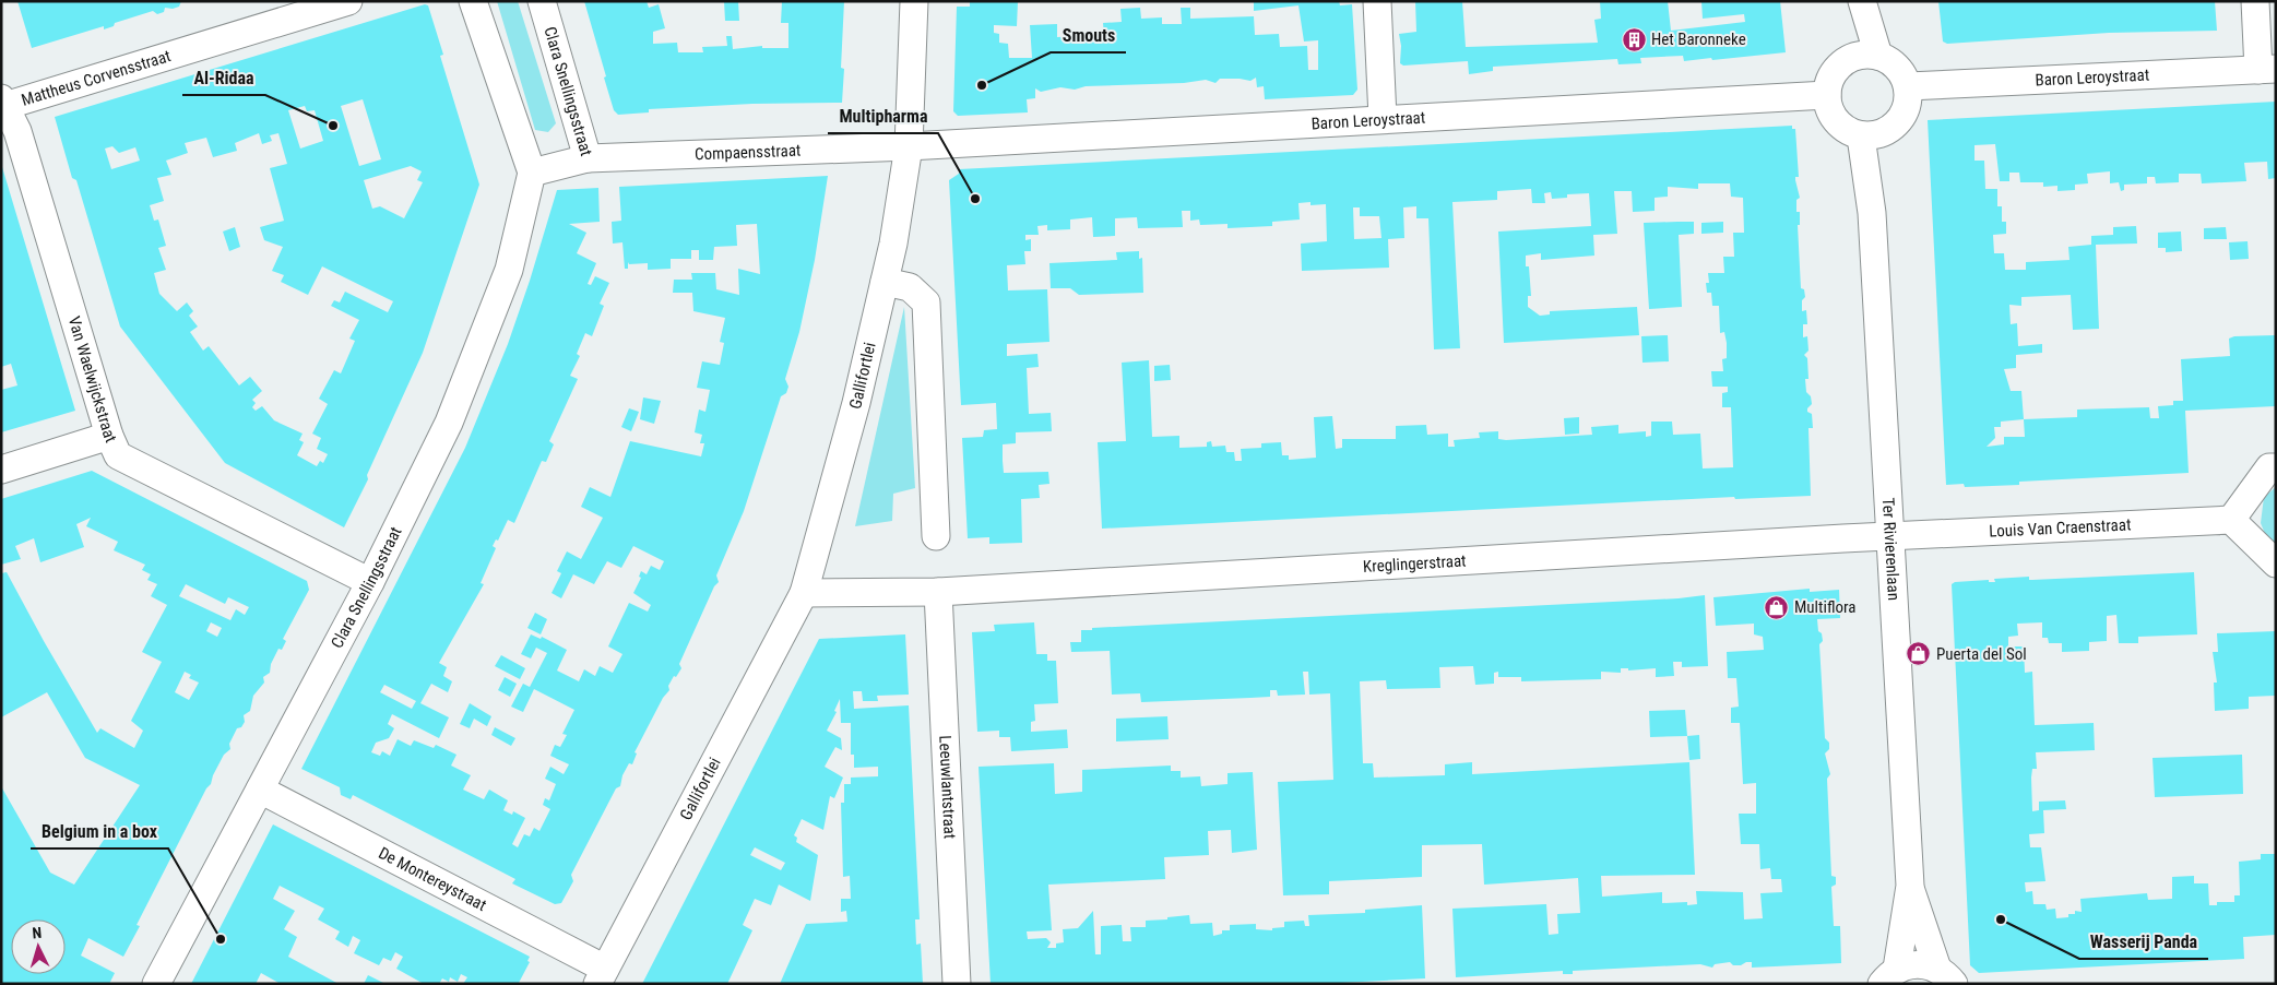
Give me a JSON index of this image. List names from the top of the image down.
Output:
{
  "streets": {
    "street": [
      "Baron Leroystraat",
      "Mattheus Corvensstraat",
      "Clara Snellingsstraat",
      "Compaensstraat",
      "Gallifortlei",
      "Van Waelwijckstraat",
      "Louis Van Craenstraat",
      "Ter Rivierenlaan",
      "Kreglingerstraat",
      "Leeuwlantstraat",
      "De Montereystraat"
    ]
  },
  "crossings": [
    ["Baron Leroystraat", "Compaensstraat"],
    ["Baron Leroystraat", "Gallifortlei"],
    ["Baron Leroystraat", "Ter Rivierenlaan"],
    ["Mattheus Corvensstraat", "Van Waelwijckstraat"],
    ["Clara Snellingsstraat", "Compaensstraat"],
    ["Clara Snellingsstraat", "Van Waelwijckstraat"],
    ["Clara Snellingsstraat", "De Montereystraat"],
    ["Compaensstraat", "Gallifortlei"],
    ["Gallifortlei", "De Montereystraat"],
    ["Louis Van Craenstraat", "Ter Rivierenlaan"],
    ["Louis Van Craenstraat", "Kreglingerstraat"],
    ["Ter Rivierenlaan", "Kreglingerstraat"],
    ["Kreglingerstraat", "Leeuwlantstraat"]
  ],
  "places": {
    "building": ["Het Baronneke"],
    "other": [
      "Smouts",
      "Al-Ridaa",
      "Multipharma",
      "Wasserij Panda",
      "Belgium in a box"
    ],
    "shop": ["Multiflora", "Puerta del Sol"]
  },
  "north": "top"
}
